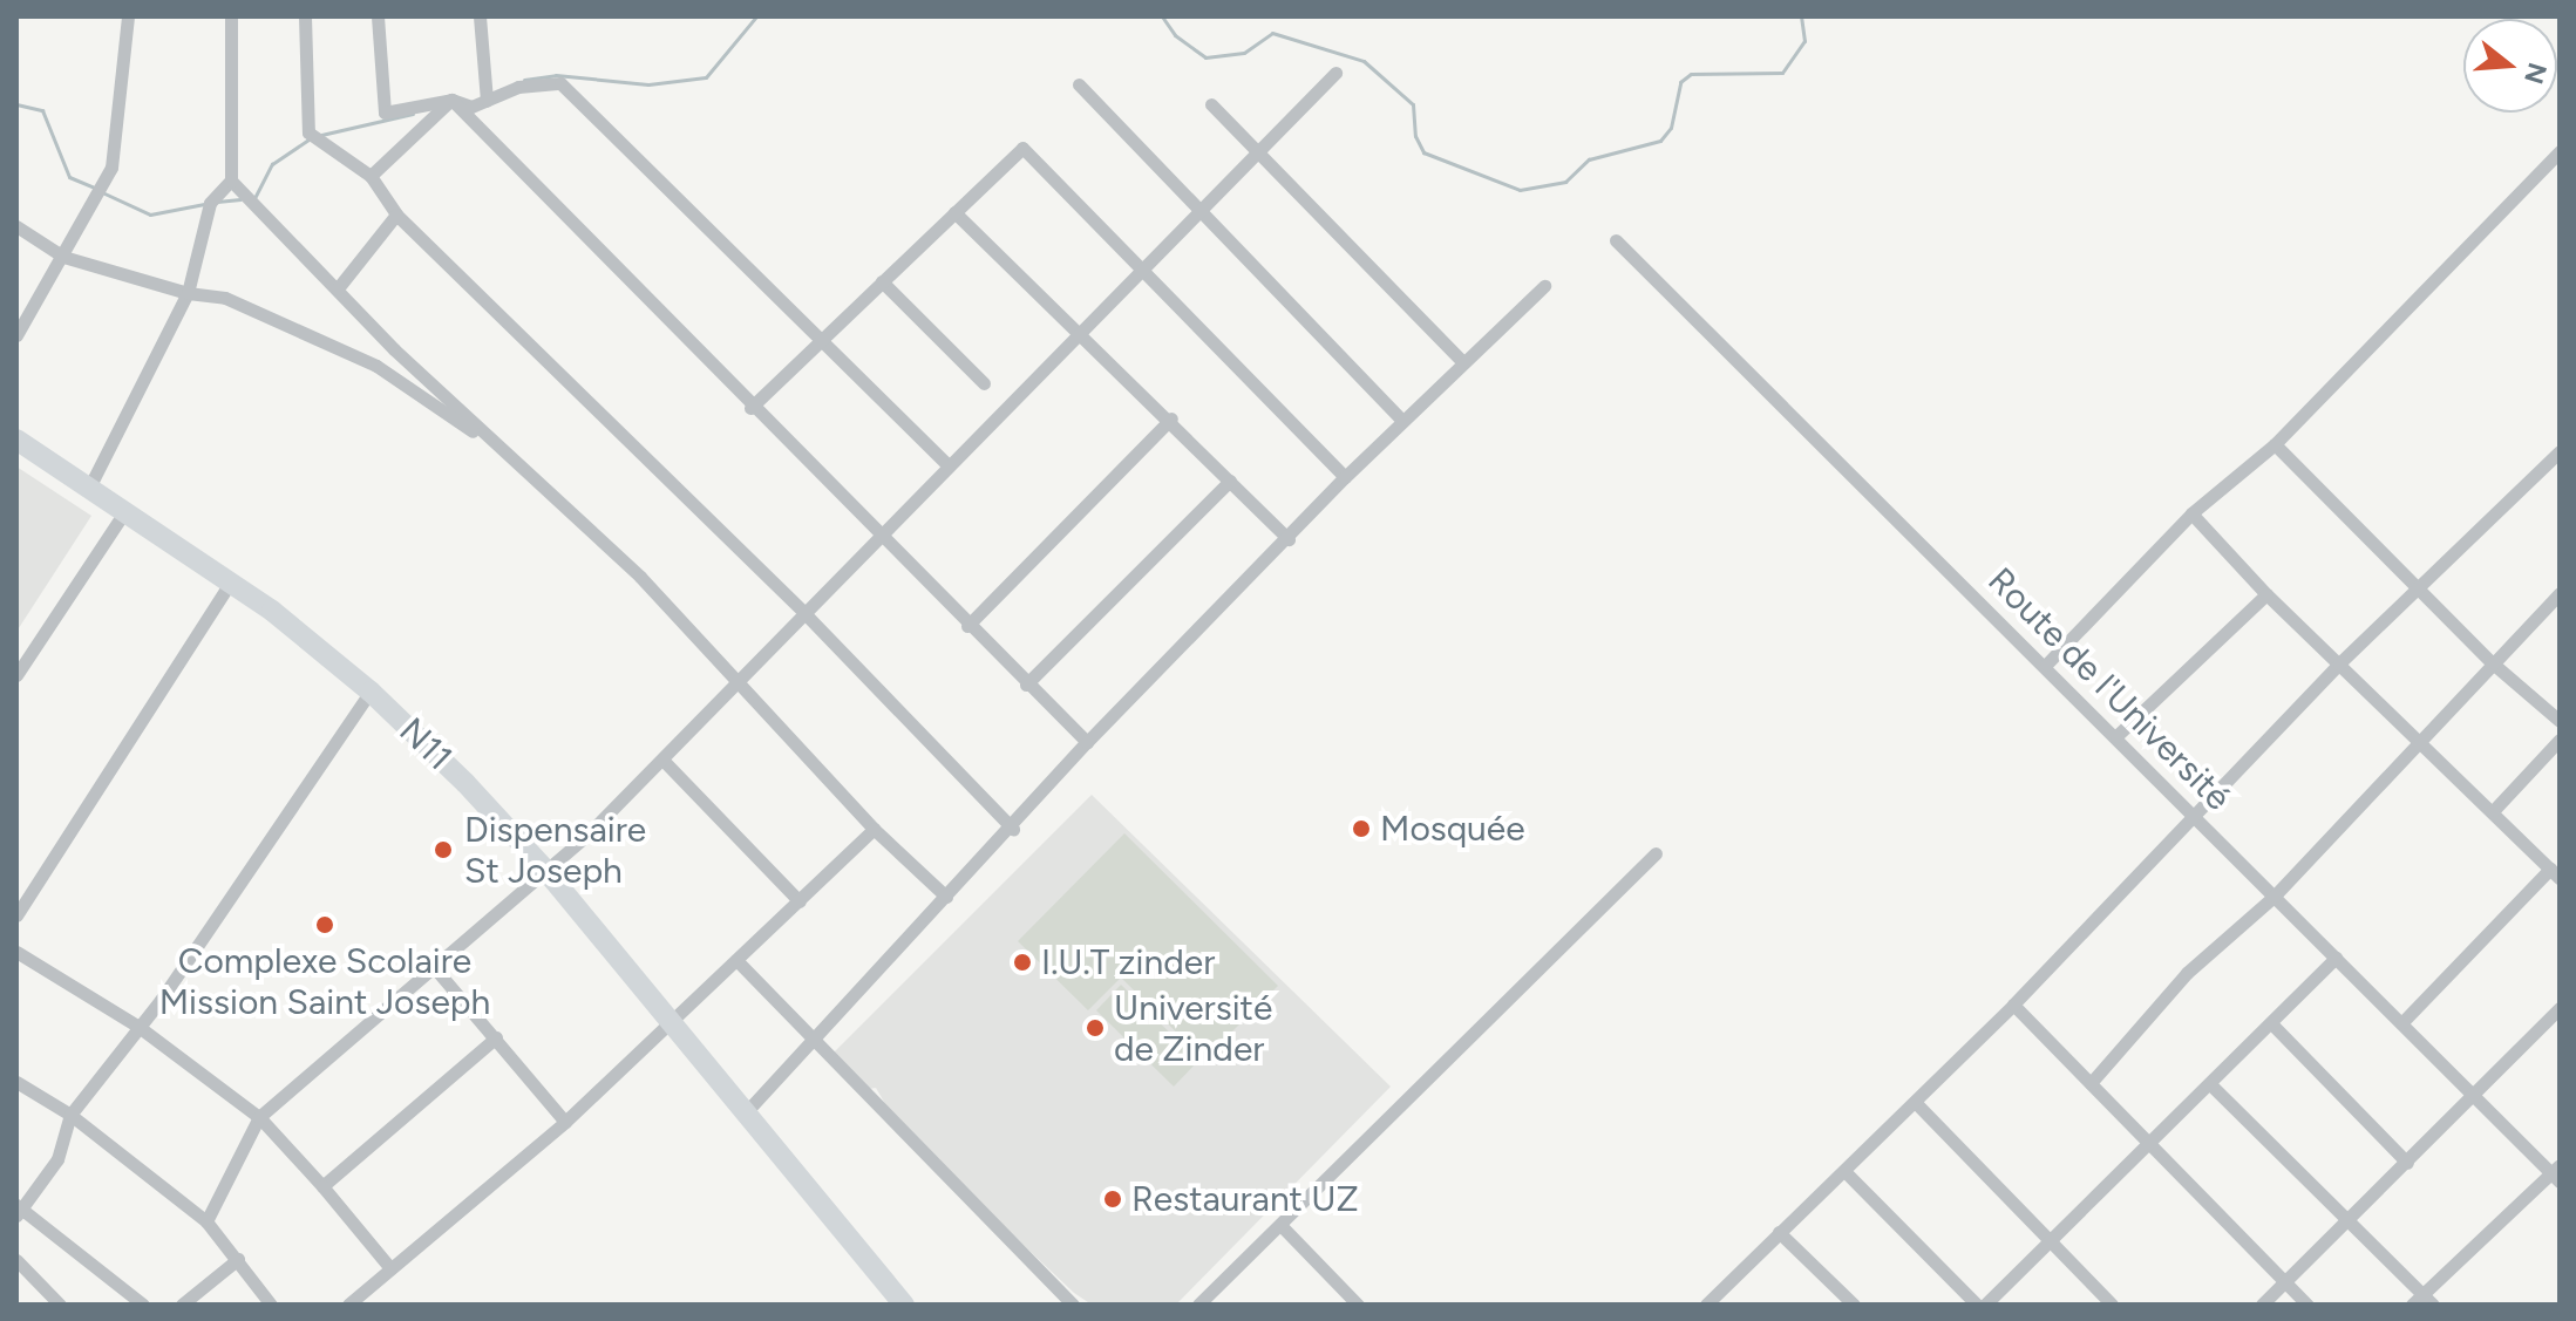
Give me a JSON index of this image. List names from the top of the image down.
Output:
{
  "streets": {
    "main road": ["N11"],
    "street": ["Route de l'Université"]
  },
  "places": [
    "Mosquée",
    "Dispensaire St Joseph",
    "Complexe Scolaire Mission Saint Joseph",
    "I.U.T zinder",
    "Université de Zinder",
    "Restaurant UZ"
  ],
  "north": "right"
}
